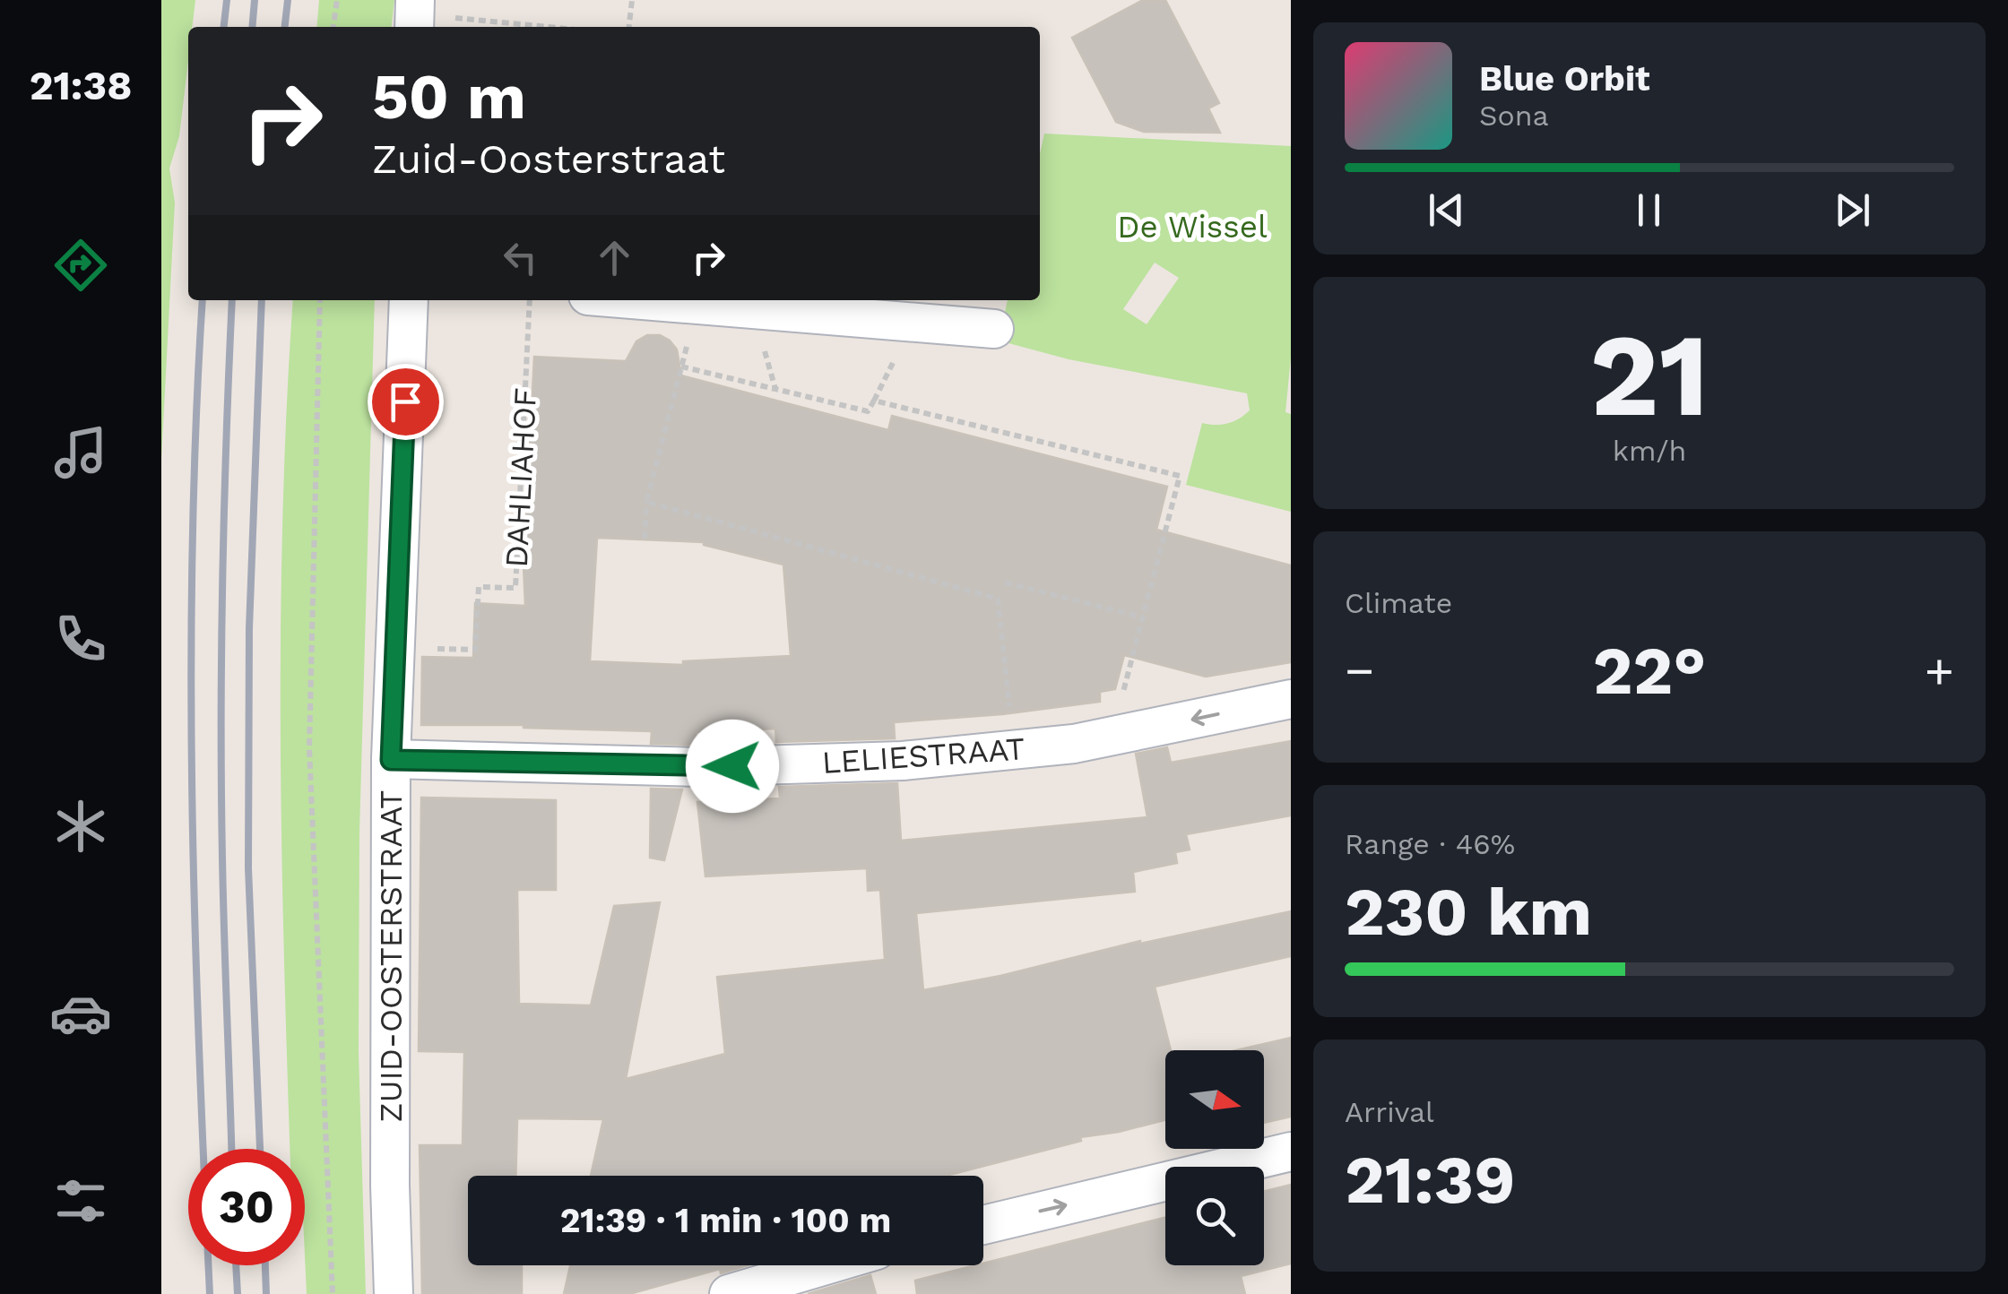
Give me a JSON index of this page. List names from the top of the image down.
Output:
{
  "streets": {
    "street": ["LELIESTRAAT", "ZUID-OOSTERSTRAAT"],
    "path": ["DAHLIAHOF"]
  },
  "crossings": [
    ["DAHLIAHOF", "ZUID-OOSTERSTRAAT"],
    ["LELIESTRAAT", "ZUID-OOSTERSTRAAT"]
  ],
  "parks": ["De Wissel"],
  "north": "right",
  "page": {
    "tabs": "21:38",
    "turn": ["50 m", "Zuid-Oosterstraat"],
    "song": ["Blue Orbit", "Sona"],
    "tile": [
      ["21", "km/h"],
      "Climate",
      ["Range · 46%", "230 km"],
      ["Arrival", "21:39"]
    ],
    "heat": ["−", "22°", "+"],
    "limit": "30",
    "trip": "21:39 · 1 min · 100 m"
  }
}
